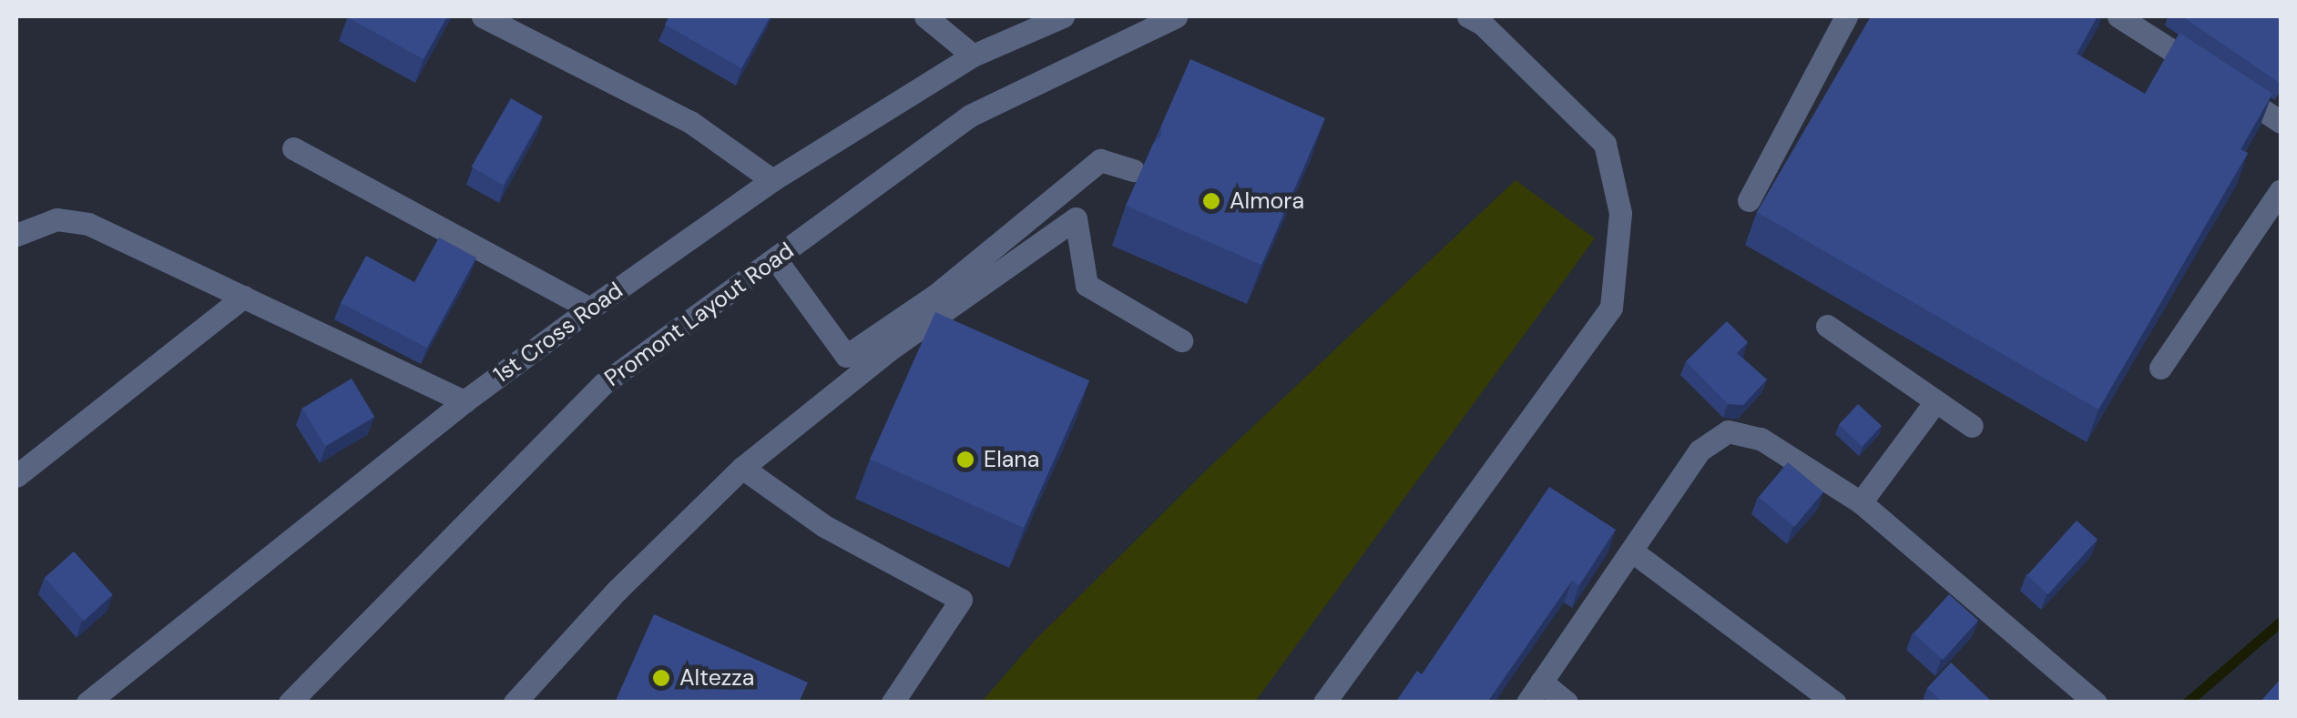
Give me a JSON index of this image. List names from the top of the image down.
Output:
{
  "streets": {
    "street": ["Promont Layout Road", "1st Cross Road"]
  },
  "places": ["Almora", "Elana", "Altezza"]
}
